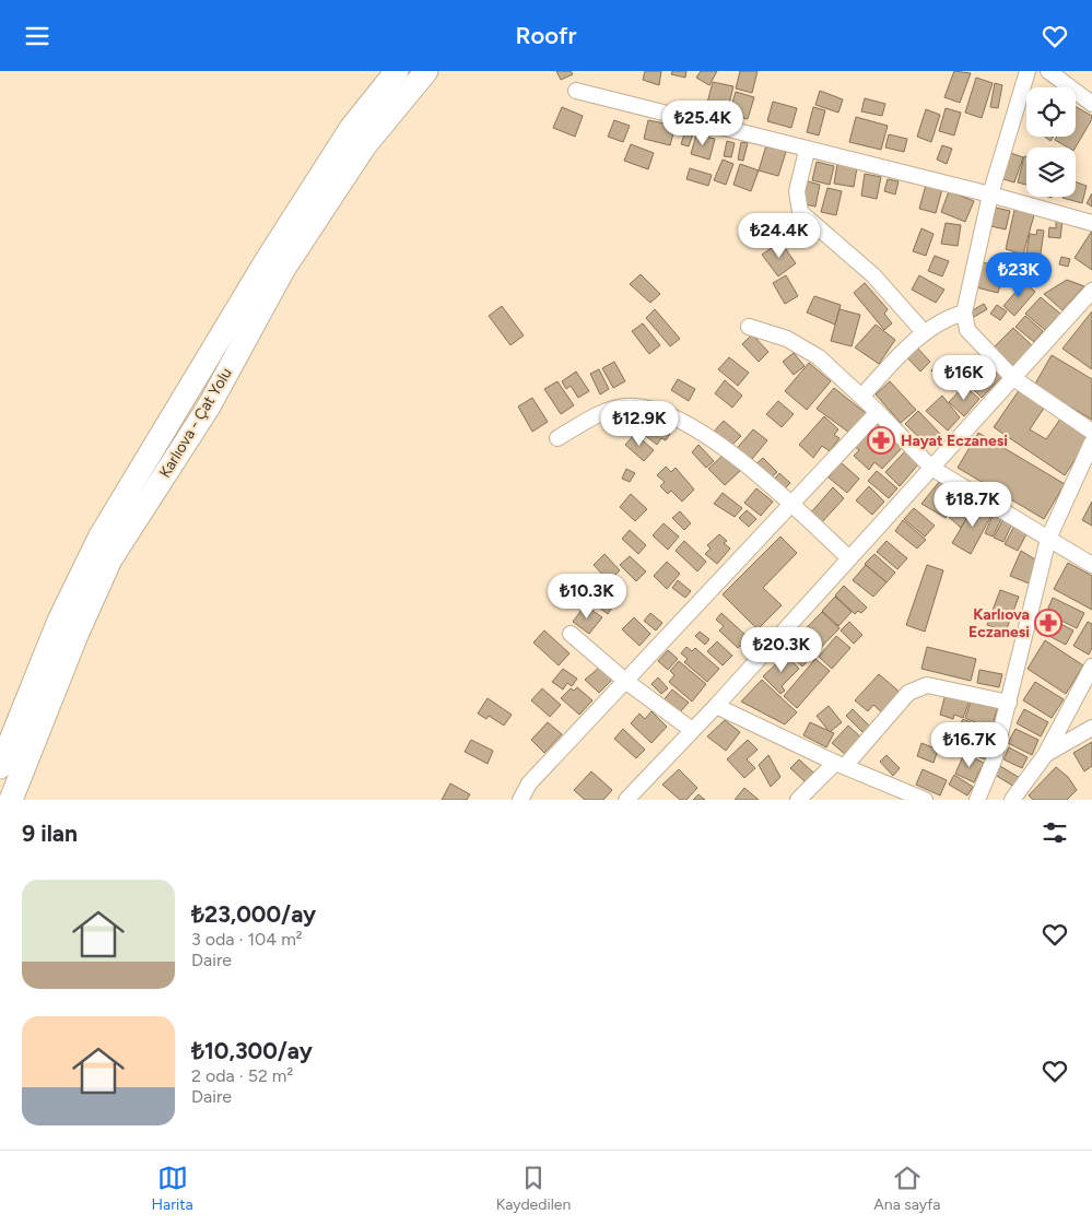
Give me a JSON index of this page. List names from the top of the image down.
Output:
{
  "streets": {
    "highway": ["Karlıova - Çat Yolu"]
  },
  "places": {
    "pharmacy": ["Hayat Eczanesi", "Karlıova Eczanesi"]
  },
  "page": {
    "header": "Roofr",
    "price": [
      "₺25.4K",
      "₺24.4K",
      "₺23K",
      "₺16K",
      "₺12.9K",
      "₺18.7K",
      "₺10.3K",
      "₺20.3K",
      "₺16.7K"
    ],
    "heading": "9 ilan",
    "list": [
      {
        "name": "₺23,000/ay",
        "note": "3 oda · 104 m² · Daire"
      },
      {
        "name": "₺10,300/ay",
        "note": "2 oda · 52 m² · Daire"
      }
    ],
    "tabs": ["Harita", "Kaydedilen", "Ana sayfa"]
  }
}
